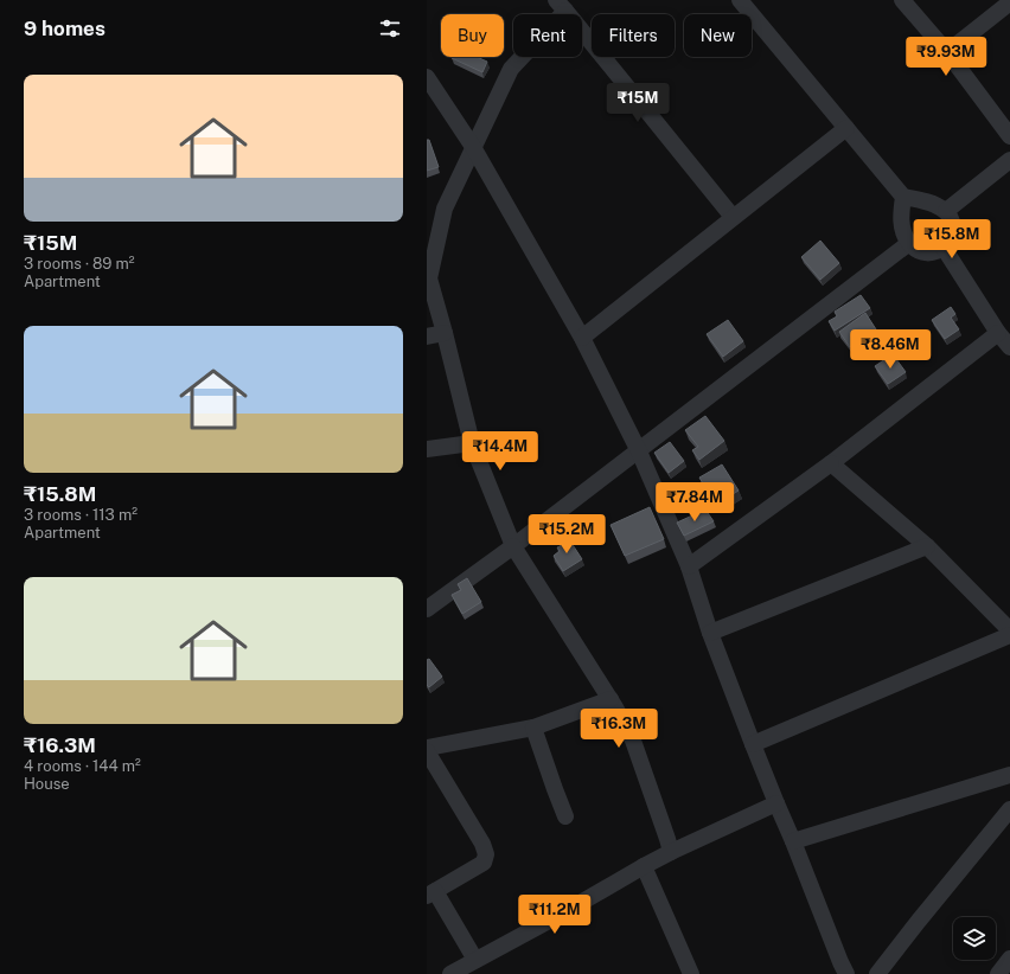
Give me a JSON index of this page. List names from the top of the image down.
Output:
{
  "page": {
    "heading": "9 homes",
    "chip": [
      "Buy",
      "Rent",
      "Filters",
      "New"
    ],
    "price": [
      "₹9.93M",
      "₹15M",
      "₹15.8M",
      "₹8.46M",
      "₹14.4M",
      "₹7.84M",
      "₹15.2M",
      "₹16.3M",
      "₹11.2M"
    ],
    "list": [
      {
        "name": "₹15M",
        "note": "3 rooms · 89 m² · Apartment"
      },
      {
        "name": "₹15.8M",
        "note": "3 rooms · 113 m² · Apartment"
      },
      {
        "name": "₹16.3M",
        "note": "4 rooms · 144 m² · House"
      }
    ]
  }
}
